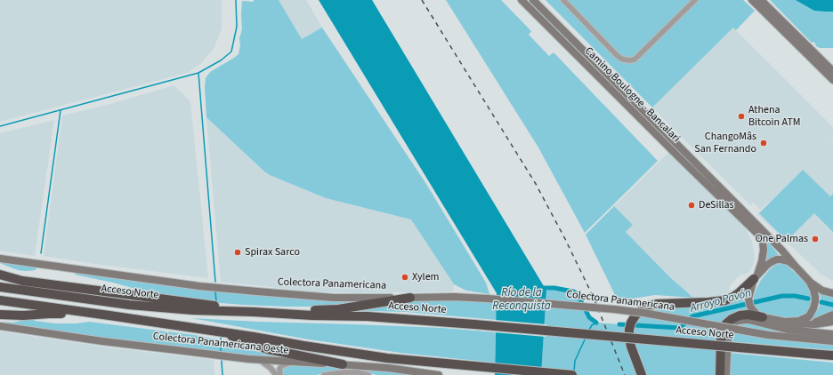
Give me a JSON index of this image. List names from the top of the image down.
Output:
{
  "streets": {
    "highway": ["Acceso Norte"],
    "main road": ["Camino Boulogne - Bancalari", "Colectora Panamericana", "Colectora Panamericana Oeste"]
  },
  "water": ["Río de la Reconquista", "Arroyo Pavón"],
  "places": [
    "Athena Bitcoin ATM",
    "ChangoMâs San Fernando",
    "DeSillas",
    "One Palmas",
    "Spirax Sarco",
    "Xylem"
  ]
}
